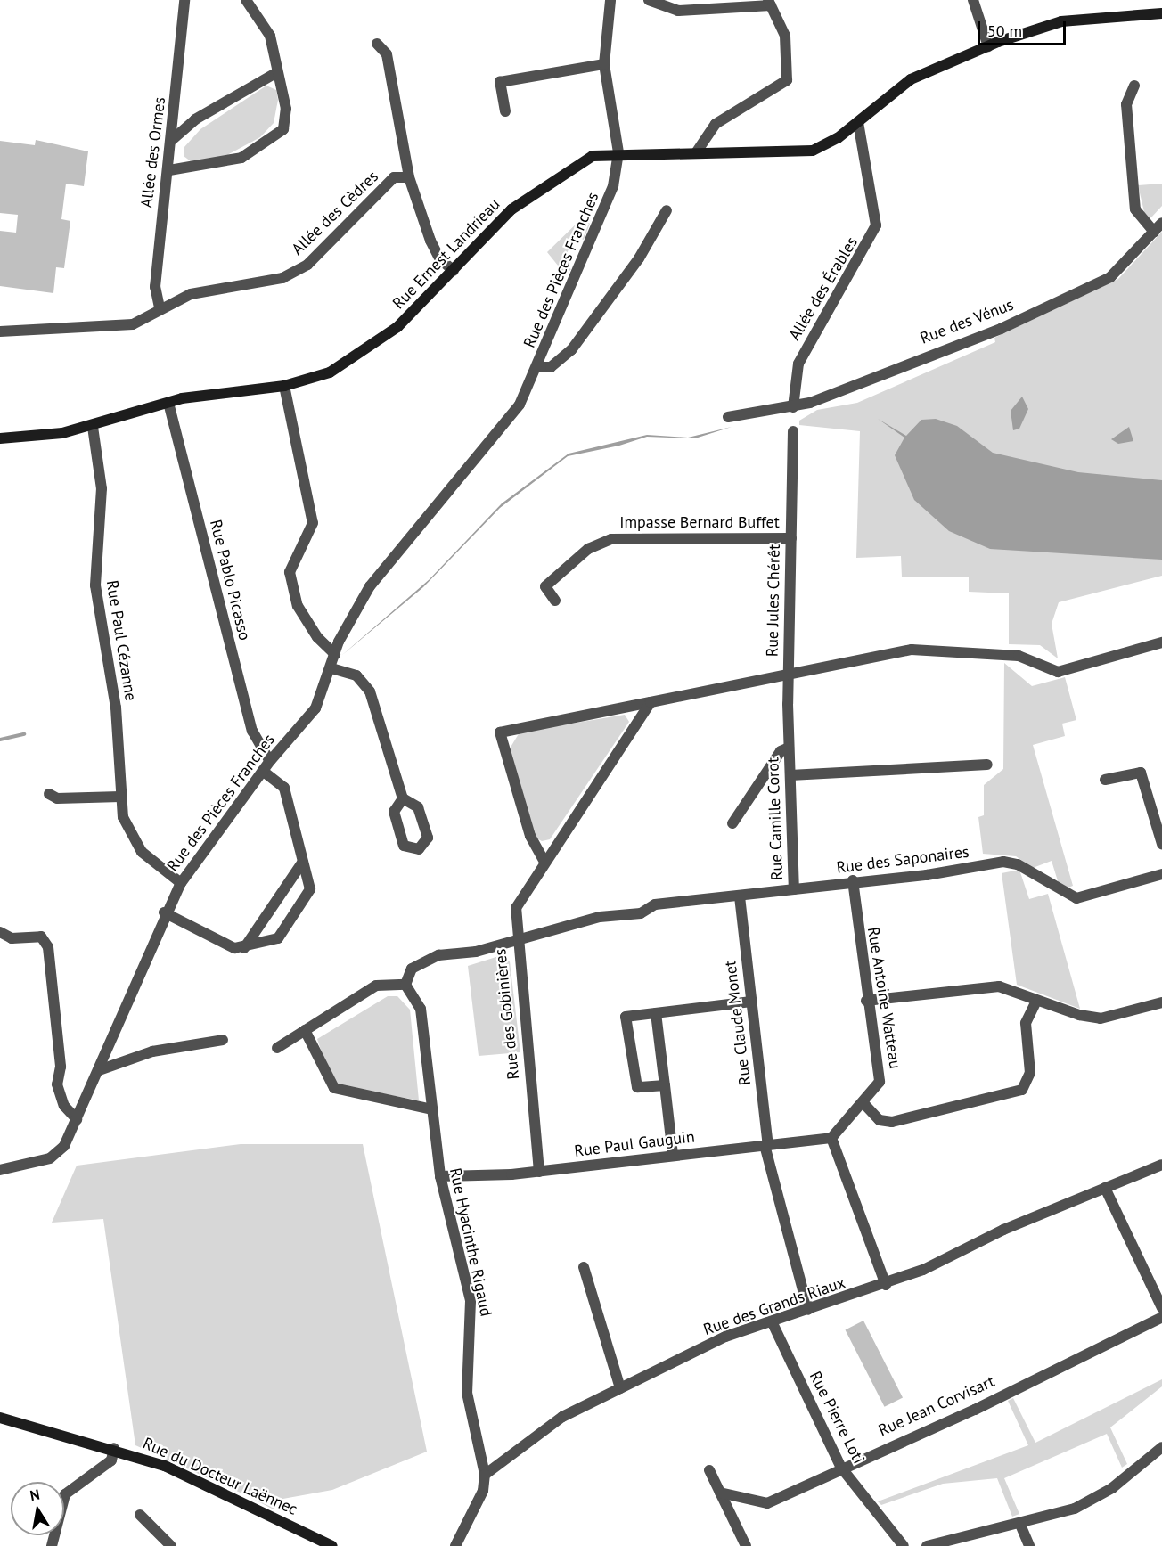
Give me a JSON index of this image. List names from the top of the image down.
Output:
{
  "streets": {
    "street": [
      "Allée des Ormes",
      "Allée des Cèdres",
      "Rue Ernest Landrieau",
      "Rue des Pièces Franches",
      "Allée des Érables",
      "Rue des Vénus",
      "Impasse Bernard Buffet",
      "Rue Pablo Picasso",
      "Rue Jules Chérêt",
      "Rue Paul Cézanne",
      "Rue Camille Corot",
      "Rue des Saponaires",
      "Rue Antoine Watteau",
      "Rue des Gobinières",
      "Rue Claude Monet",
      "Rue Paul Gauguin",
      "Rue Hyacinthe Rigaud",
      "Rue des Grands Riaux",
      "Rue Jean Corvisart",
      "Rue Pierre Loti",
      "Rue du Docteur Laënnec"
    ]
  },
  "crossings": [
    ["Allée des Ormes", "Allée des Cèdres"],
    ["Rue Ernest Landrieau", "Rue des Pièces Franches"],
    ["Rue Ernest Landrieau", "Allée des Érables"],
    ["Rue Ernest Landrieau", "Rue Pablo Picasso"],
    ["Rue Ernest Landrieau", "Rue Paul Cézanne"],
    ["Rue des Pièces Franches", "Rue Pablo Picasso"],
    ["Rue des Pièces Franches", "Rue Paul Cézanne"],
    ["Allée des Érables", "Rue des Vénus"],
    ["Impasse Bernard Buffet", "Rue Jules Chérêt"],
    ["Rue Jules Chérêt", "Rue Camille Corot"],
    ["Rue Camille Corot", "Rue des Saponaires"],
    ["Rue des Saponaires", "Rue Antoine Watteau"],
    ["Rue des Saponaires", "Rue des Gobinières"],
    ["Rue des Saponaires", "Rue Claude Monet"],
    ["Rue Antoine Watteau", "Rue Paul Gauguin"],
    ["Rue des Gobinières", "Rue Paul Gauguin"],
    ["Rue Claude Monet", "Rue Paul Gauguin"],
    ["Rue Claude Monet", "Rue des Grands Riaux"],
    ["Rue Paul Gauguin", "Rue Hyacinthe Rigaud"],
    ["Rue Hyacinthe Rigaud", "Rue des Grands Riaux"],
    ["Rue des Grands Riaux", "Rue Pierre Loti"],
    ["Rue Jean Corvisart", "Rue Pierre Loti"]
  ],
  "scale_bar": "50 m",
  "north": "top"
}
